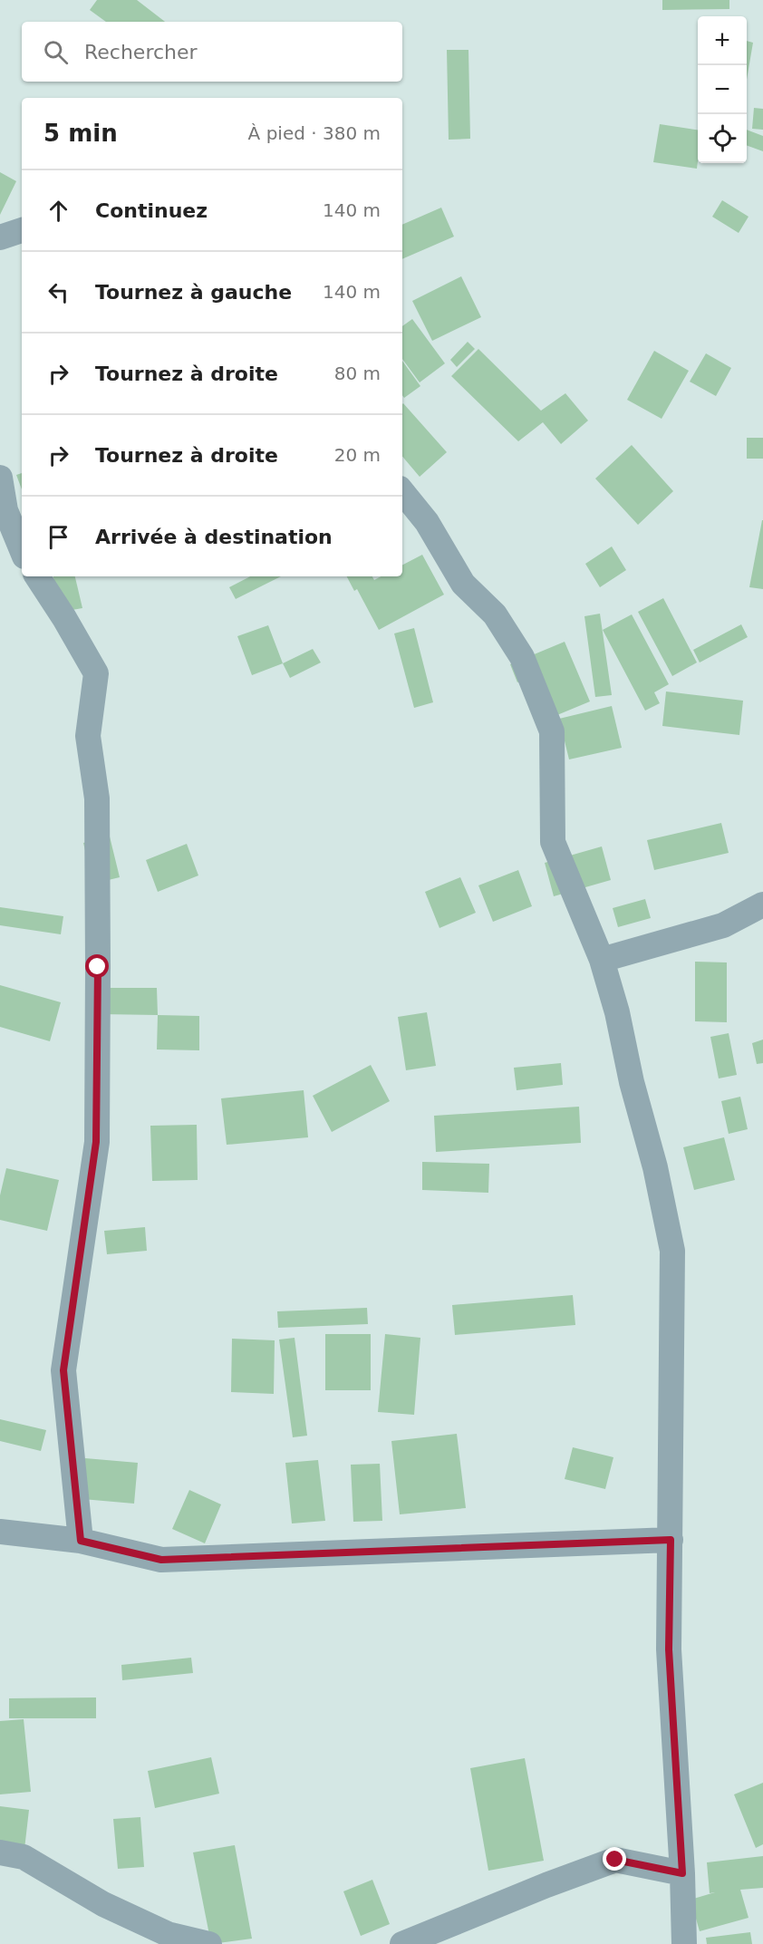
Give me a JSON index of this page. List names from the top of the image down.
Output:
{
  "page": {
    "map_buttons": ["+", "−"],
    "search": "Rechercher",
    "heading": ["5 min", "À pied · 380 m"],
    "list": [
      ["Continuez", "140 m"],
      ["Tournez à gauche", "140 m"],
      ["Tournez à droite", "80 m"],
      ["Tournez à droite", "20 m"],
      "Arrivée à destination"
    ]
  }
}
